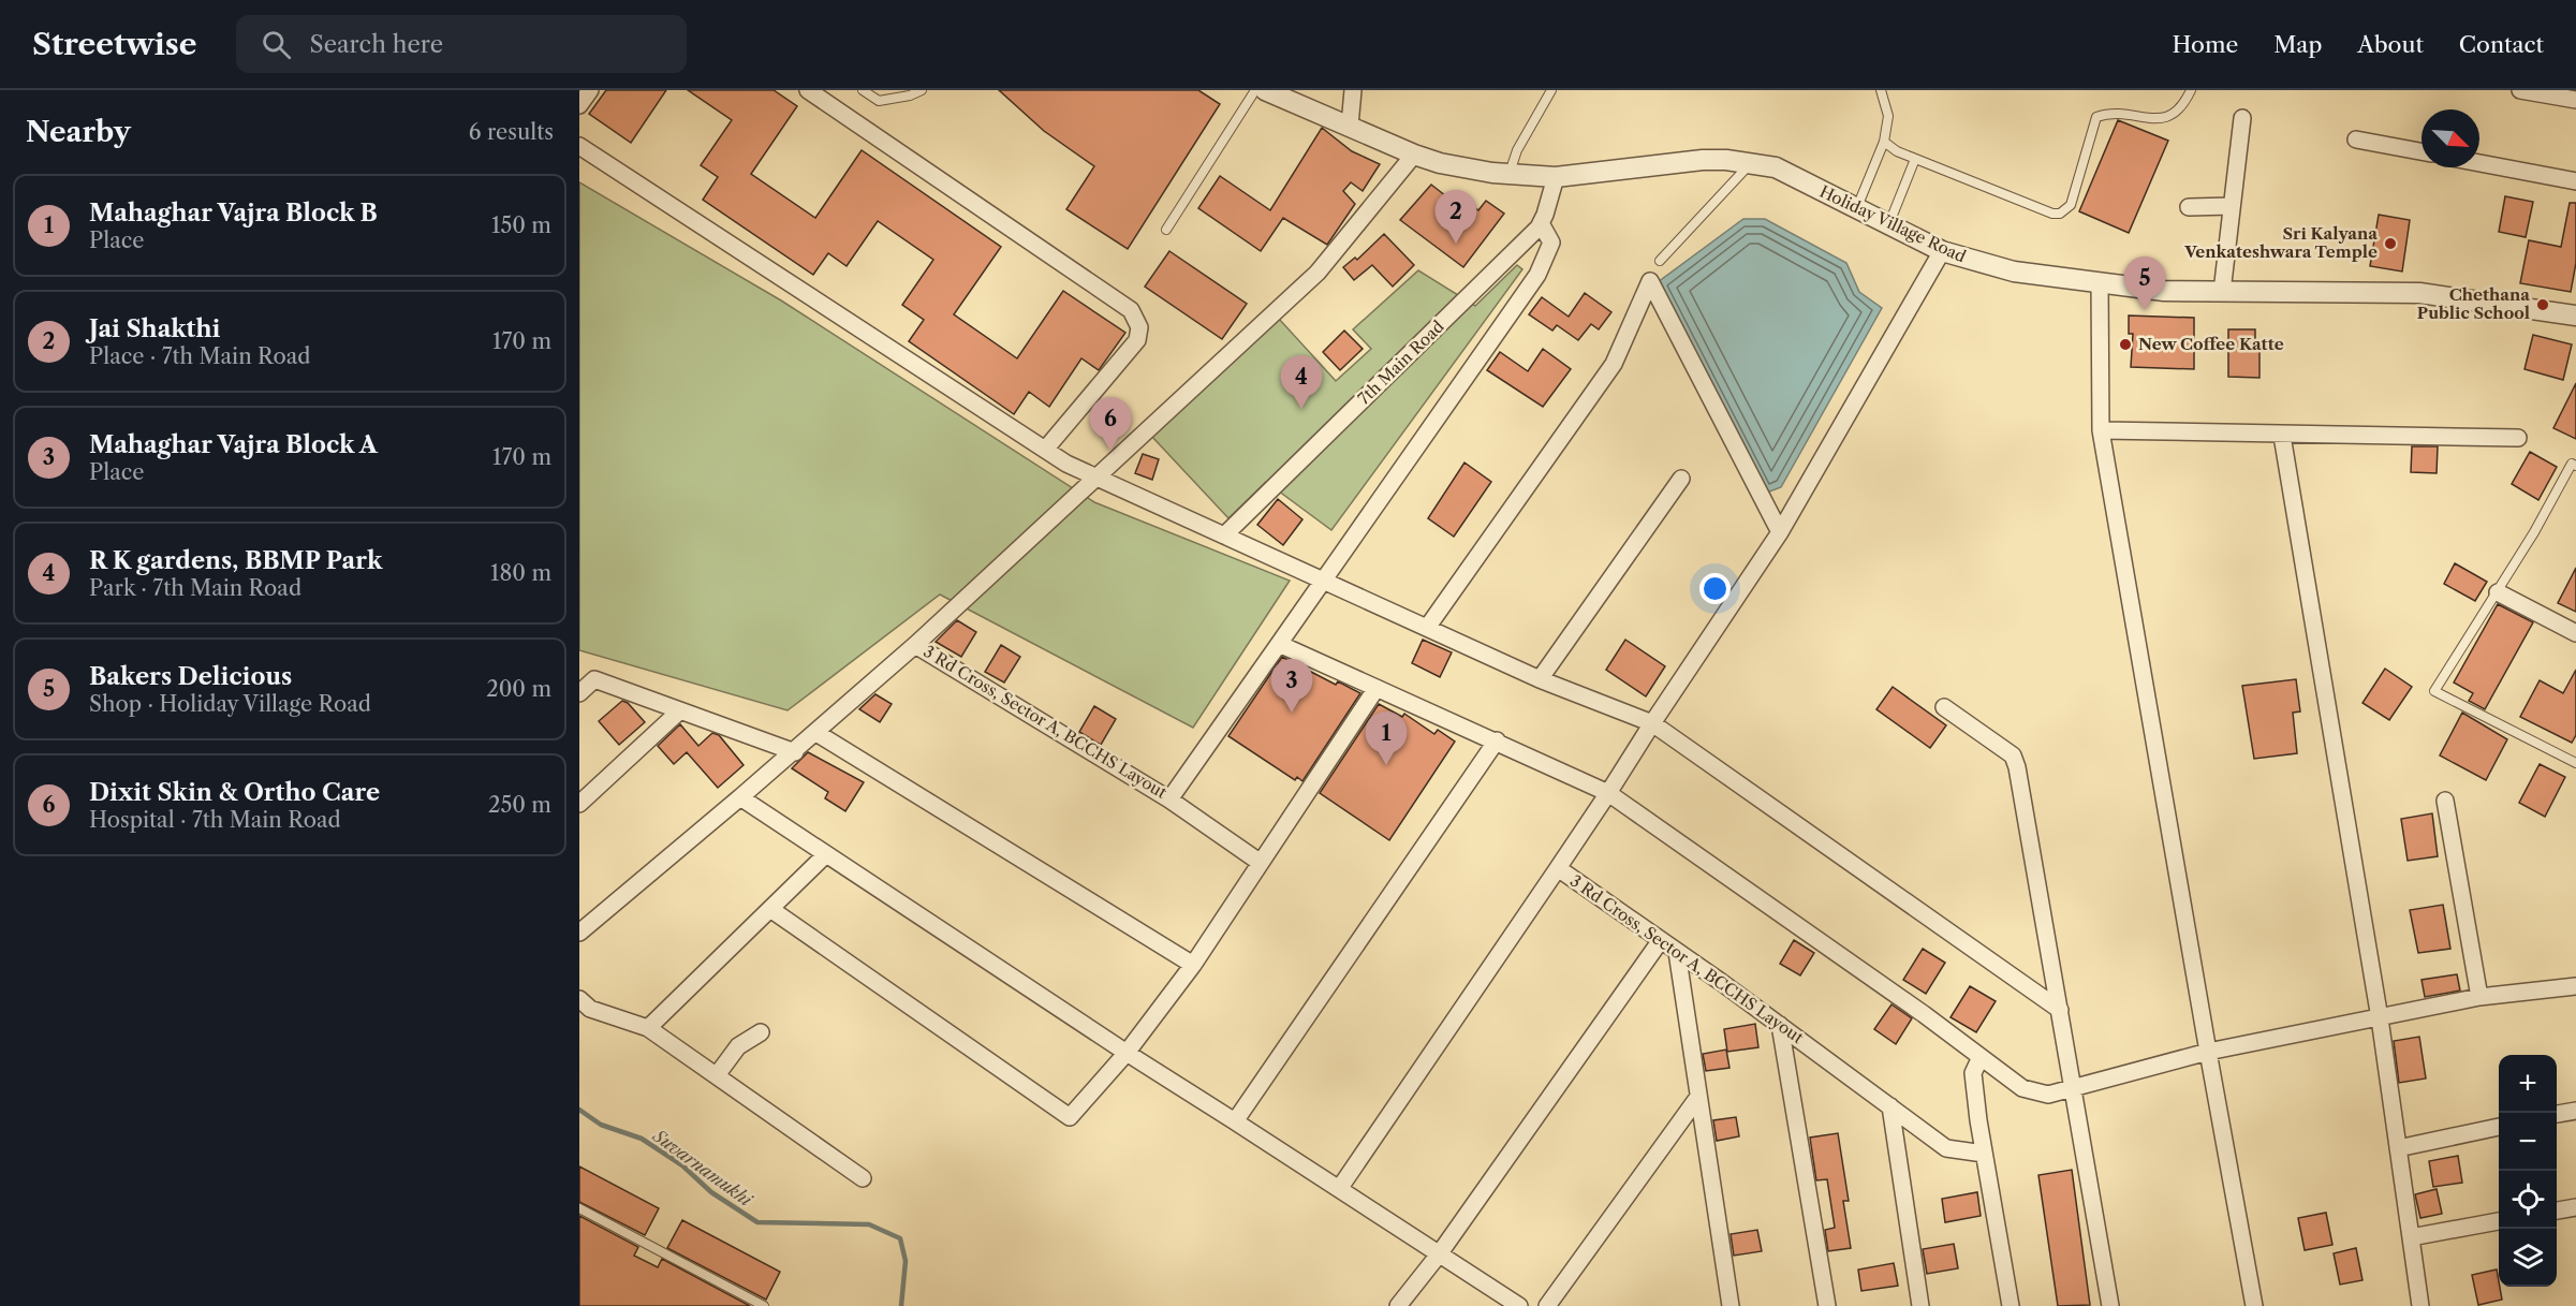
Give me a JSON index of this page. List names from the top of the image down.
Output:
{
  "streets": {
    "street": ["Holiday Village Road", "7th Main Road", "3 Rd Cross, Sector A, BCCHS Layout"]
  },
  "crossings": [
    ["Holiday Village Road", "7th Main Road"],
    ["Holiday Village Road", "3 Rd Cross, Sector A, BCCHS Layout"],
    ["7th Main Road", "3 Rd Cross, Sector A, BCCHS Layout"]
  ],
  "water": ["Suvarnamukhi"],
  "places": ["Sri Kalyana Venkateshwara Temple", "Chethana Public School", "New Coffee Katte"],
  "north": "bottom right",
  "page": {
    "header": "Streetwise",
    "search": "Search here",
    "nav": [
      "Home",
      "Map",
      "About",
      "Contact"
    ],
    "heading": ["Nearby", "6 results"],
    "list": [
      {
        "mark": "1",
        "name": "Mahaghar Vajra Block B",
        "note": "Place",
        "value": "150 m"
      },
      {
        "mark": "2",
        "name": "Jai Shakthi",
        "note": "Place · 7th Main Road",
        "value": "170 m"
      },
      {
        "mark": "3",
        "name": "Mahaghar Vajra Block A",
        "note": "Place",
        "value": "170 m"
      },
      {
        "mark": "4",
        "name": "R K gardens, BBMP Park",
        "note": "Park · 7th Main Road",
        "value": "180 m"
      },
      {
        "mark": "5",
        "name": "Bakers Delicious",
        "note": "Shop · Holiday Village Road",
        "value": "200 m"
      },
      {
        "mark": "6",
        "name": "Dixit Skin & Ortho Care",
        "note": "Hospital · 7th Main Road",
        "value": "250 m"
      }
    ],
    "pins": [
      "2",
      "5",
      "4",
      "6",
      "3",
      "1"
    ],
    "map_buttons": ["+", "−"]
  }
}
